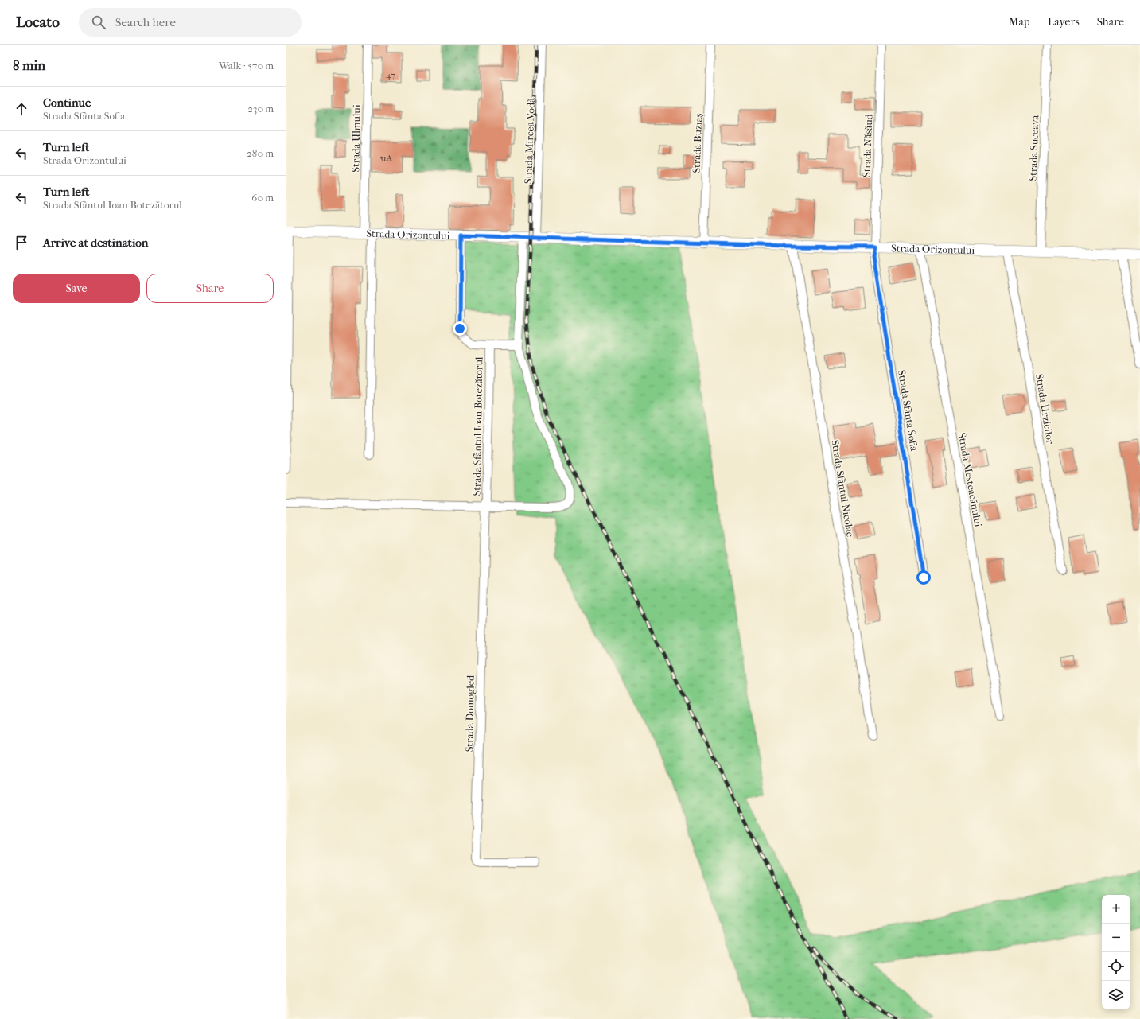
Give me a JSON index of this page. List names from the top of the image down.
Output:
{
  "streets": {
    "street": [
      "Strada Ulmului",
      "Strada Mircea Vodă",
      "Strada Buziaș",
      "Strada Năsăud",
      "Strada Suceava",
      "Strada Orizontului",
      "Strada Urzicilor",
      "Strada Sfânta Sofia",
      "Strada Sfântul Ioan Botezătorul",
      "Strada Mesteacănului",
      "Strada Sfântul Nicolae",
      "Strada Domogled"
    ]
  },
  "crossings": [
    ["Strada Ulmului", "Strada Orizontului"],
    ["Strada Mircea Vodă", "Strada Orizontului"],
    ["Strada Buziaș", "Strada Orizontului"],
    ["Strada Năsăud", "Strada Orizontului"],
    ["Strada Năsăud", "Strada Sfânta Sofia"],
    ["Strada Suceava", "Strada Orizontului"],
    ["Strada Orizontului", "Strada Urzicilor"],
    ["Strada Orizontului", "Strada Sfânta Sofia"],
    ["Strada Orizontului", "Strada Sfântul Ioan Botezătorul"],
    ["Strada Orizontului", "Strada Mesteacănului"],
    ["Strada Orizontului", "Strada Sfântul Nicolae"],
    ["Strada Sfântul Ioan Botezătorul", "Strada Domogled"]
  ],
  "house_numbers": ["47", "51A"],
  "page": {
    "header": "Locato",
    "search": "Search here",
    "nav": ["Map", "Layers", "Share"],
    "heading": ["8 min", "Walk · 570 m"],
    "list": [
      ["Continue", "Strada Sfânta Sofia", "230 m"],
      ["Turn left", "Strada Orizontului", "280 m"],
      ["Turn left", "Strada Sfântul Ioan Botezătorul", "60 m"],
      "Arrive at destination"
    ],
    "buttons": ["Save", "Share"],
    "map_buttons": ["+", "−"]
  }
}
